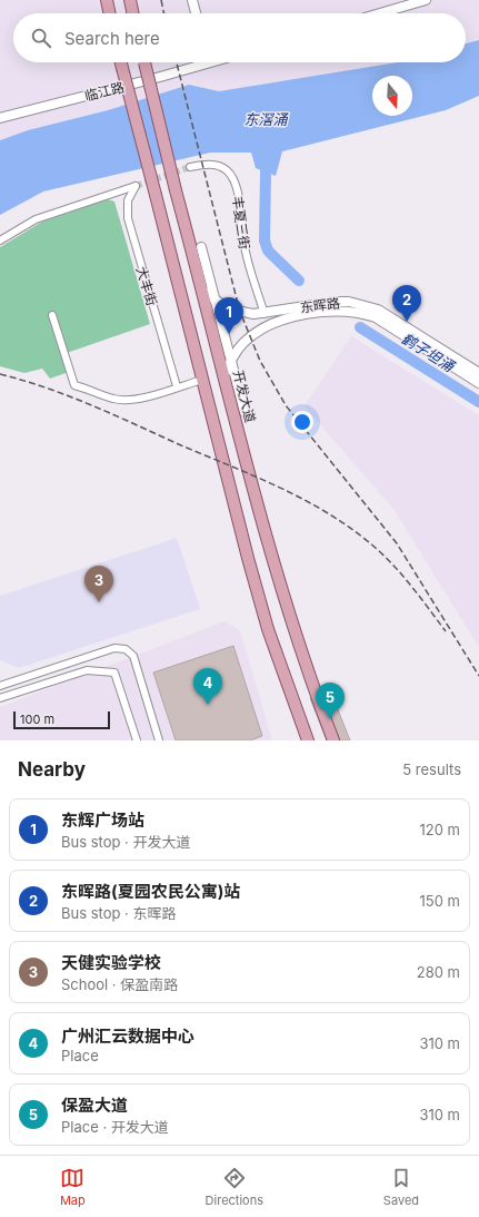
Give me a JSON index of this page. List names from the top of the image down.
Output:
{
  "streets": {
    "main road": ["开发大道"],
    "street": [
      "临江路",
      "丰夏三街",
      "大丰街",
      "东晖路"
    ]
  },
  "crossings": [
    ["丰夏三街", "东晖路"],
    ["东晖路", "开发大道"]
  ],
  "water": ["东滘涌", "鹤子坦涌"],
  "scale_bar": "100 m",
  "north": "bottom",
  "page": {
    "search": "Search here",
    "pins": [
      "2",
      "1",
      "3",
      "4",
      "5"
    ],
    "scale": "100 m",
    "heading": ["Nearby", "5 results"],
    "list": [
      {
        "mark": "1",
        "name": "东辉广场站",
        "note": "Bus stop · 开发大道",
        "value": "120 m"
      },
      {
        "mark": "2",
        "name": "东晖路(夏园农民公寓)站",
        "note": "Bus stop · 东晖路",
        "value": "150 m"
      },
      {
        "mark": "3",
        "name": "天健实验学校",
        "note": "School · 保盈南路",
        "value": "280 m"
      },
      {
        "mark": "4",
        "name": "广州汇云数据中心",
        "note": "Place",
        "value": "310 m"
      },
      {
        "mark": "5",
        "name": "保盈大道",
        "note": "Place · 开发大道",
        "value": "310 m"
      }
    ],
    "nav": ["Map", "Directions", "Saved"]
  }
}
